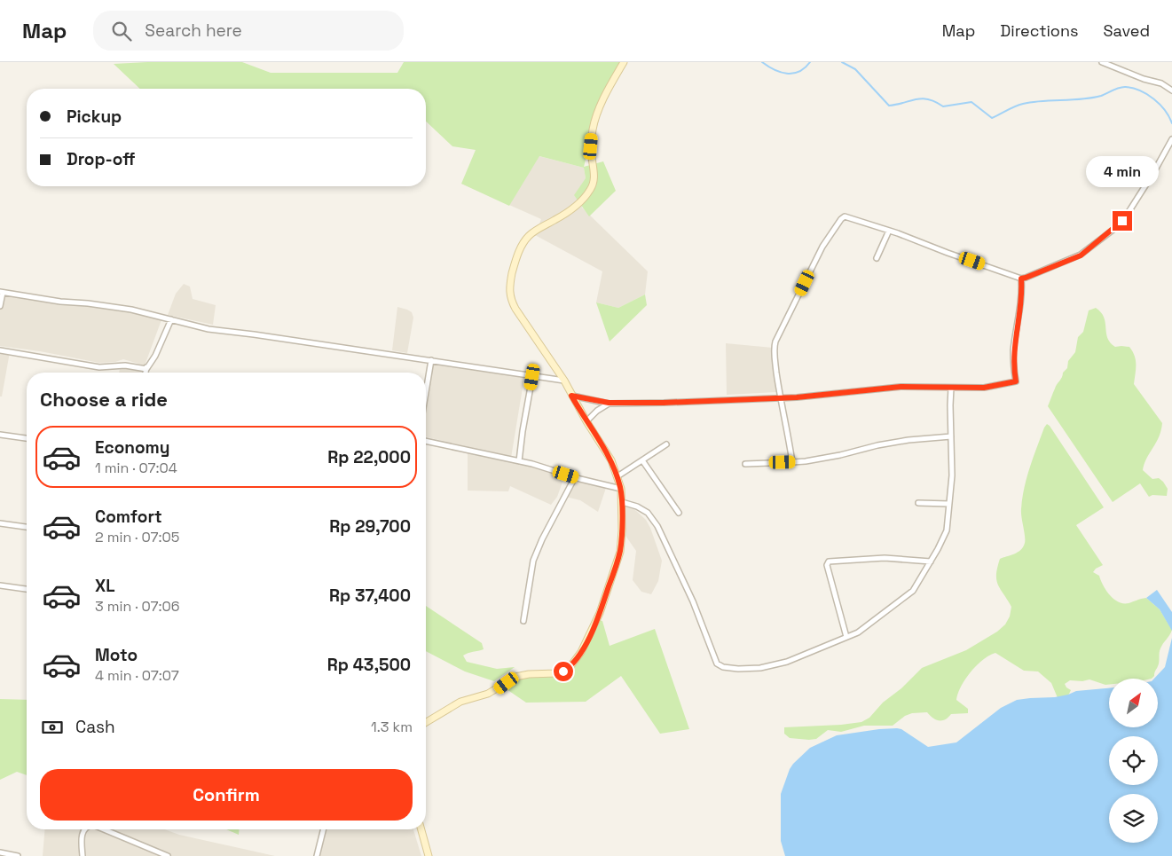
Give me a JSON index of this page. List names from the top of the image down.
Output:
{
  "north": "top right",
  "page": {
    "header": "Map",
    "search": "Search here",
    "nav": ["Map", "Directions", "Saved"],
    "banner": ["Pickup", "Drop-off"],
    "bubble": "4 min",
    "heading": "Choose a ride",
    "list": [
      {
        "name": "Economy",
        "note": "1 min · 07:04",
        "value": "Rp 22,000"
      },
      {
        "name": "Comfort",
        "note": "2 min · 07:05",
        "value": "Rp 29,700"
      },
      {
        "name": "XL",
        "note": "3 min · 07:06",
        "value": "Rp 37,400"
      },
      {
        "name": "Moto",
        "note": "4 min · 07:07",
        "value": "Rp 43,500"
      }
    ],
    "pay": ["Cash", "1.3 km"],
    "buttons": "Confirm"
  }
}
